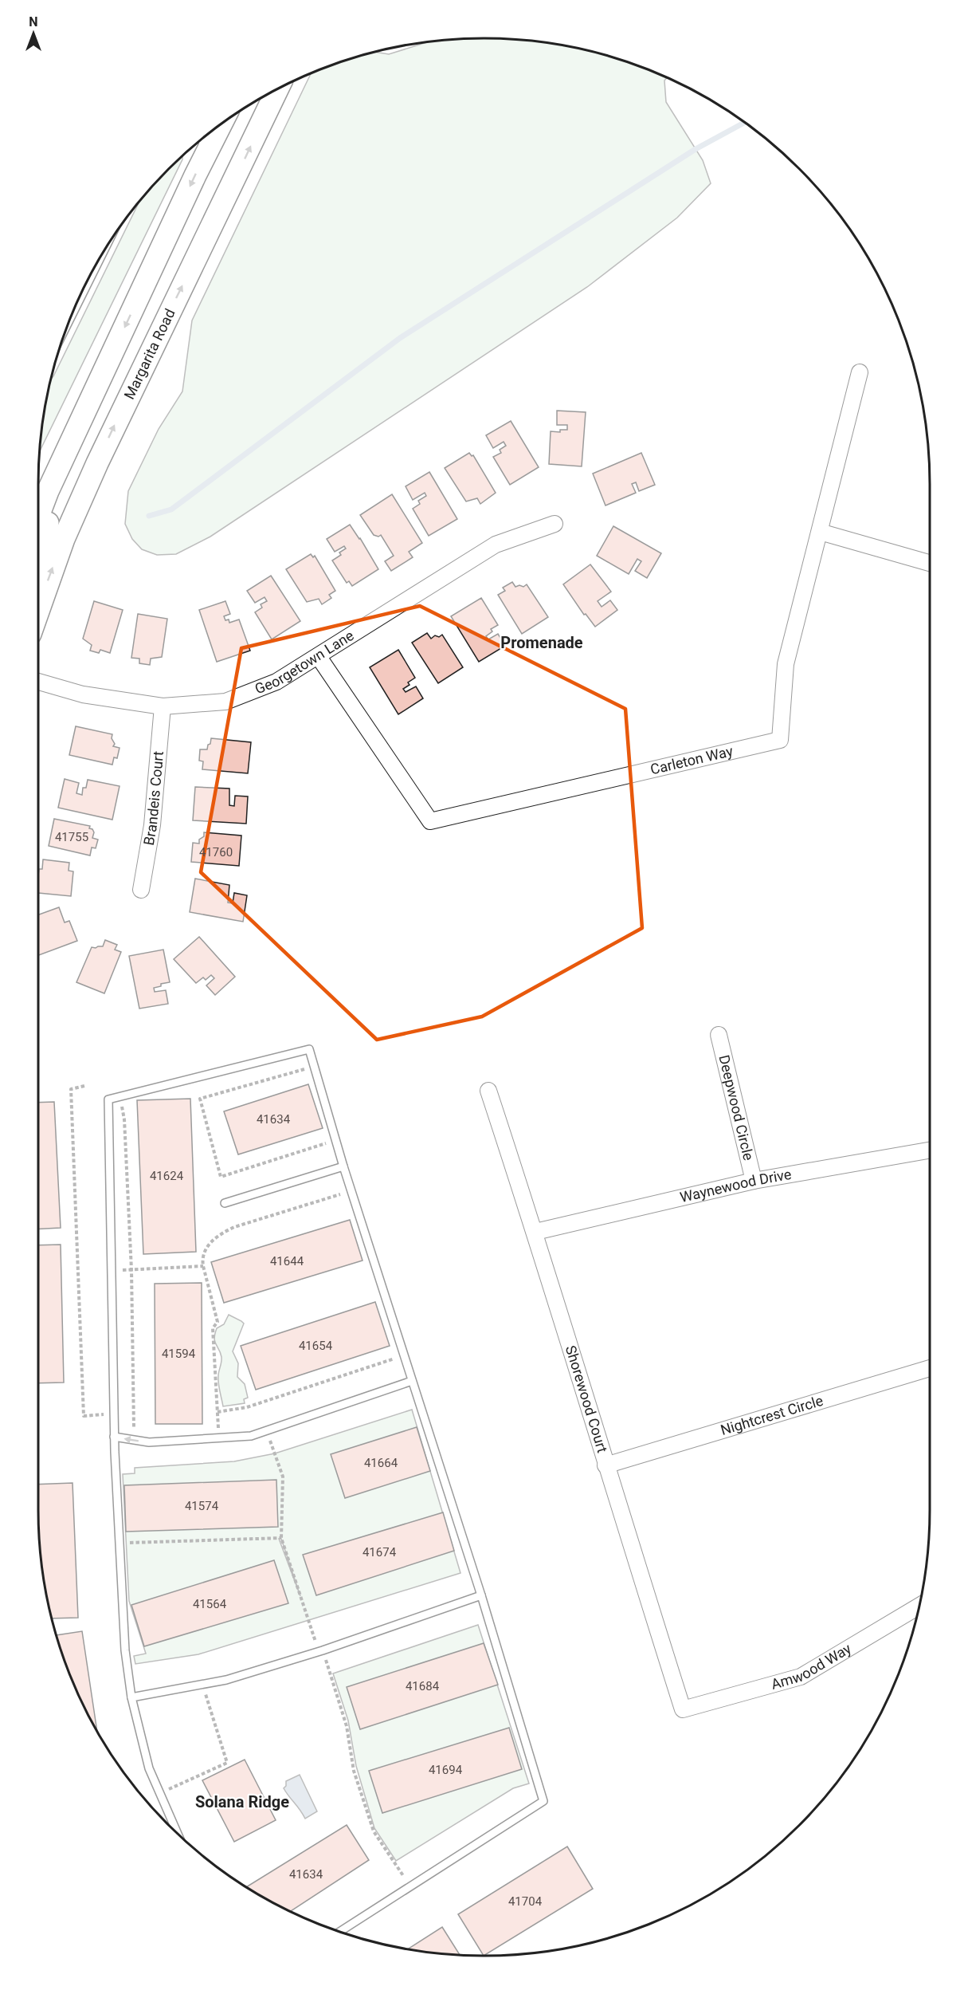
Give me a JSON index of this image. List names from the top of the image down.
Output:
{
  "streets": {
    "main road": ["Margarita Road"],
    "street": [
      "Georgetown Lane",
      "Carleton Way",
      "Brandeis Court",
      "Deepwood Circle",
      "Waynewood Drive",
      "Shorewood Court",
      "Nightcrest Circle",
      "Amwood Way"
    ]
  },
  "crossings": [
    ["Georgetown Lane", "Carleton Way"],
    ["Georgetown Lane", "Brandeis Court"],
    ["Deepwood Circle", "Waynewood Drive"],
    ["Waynewood Drive", "Shorewood Court"],
    ["Shorewood Court", "Nightcrest Circle"],
    ["Shorewood Court", "Amwood Way"]
  ],
  "districts": ["Promenade", "Solana Ridge"],
  "house_numbers": [
    "41755",
    "41760",
    "41634",
    "41624",
    "41644",
    "41654",
    "41594",
    "41664",
    "41574",
    "41674",
    "41564",
    "41684",
    "41694",
    "41634",
    "41704"
  ],
  "north": "top"
}
